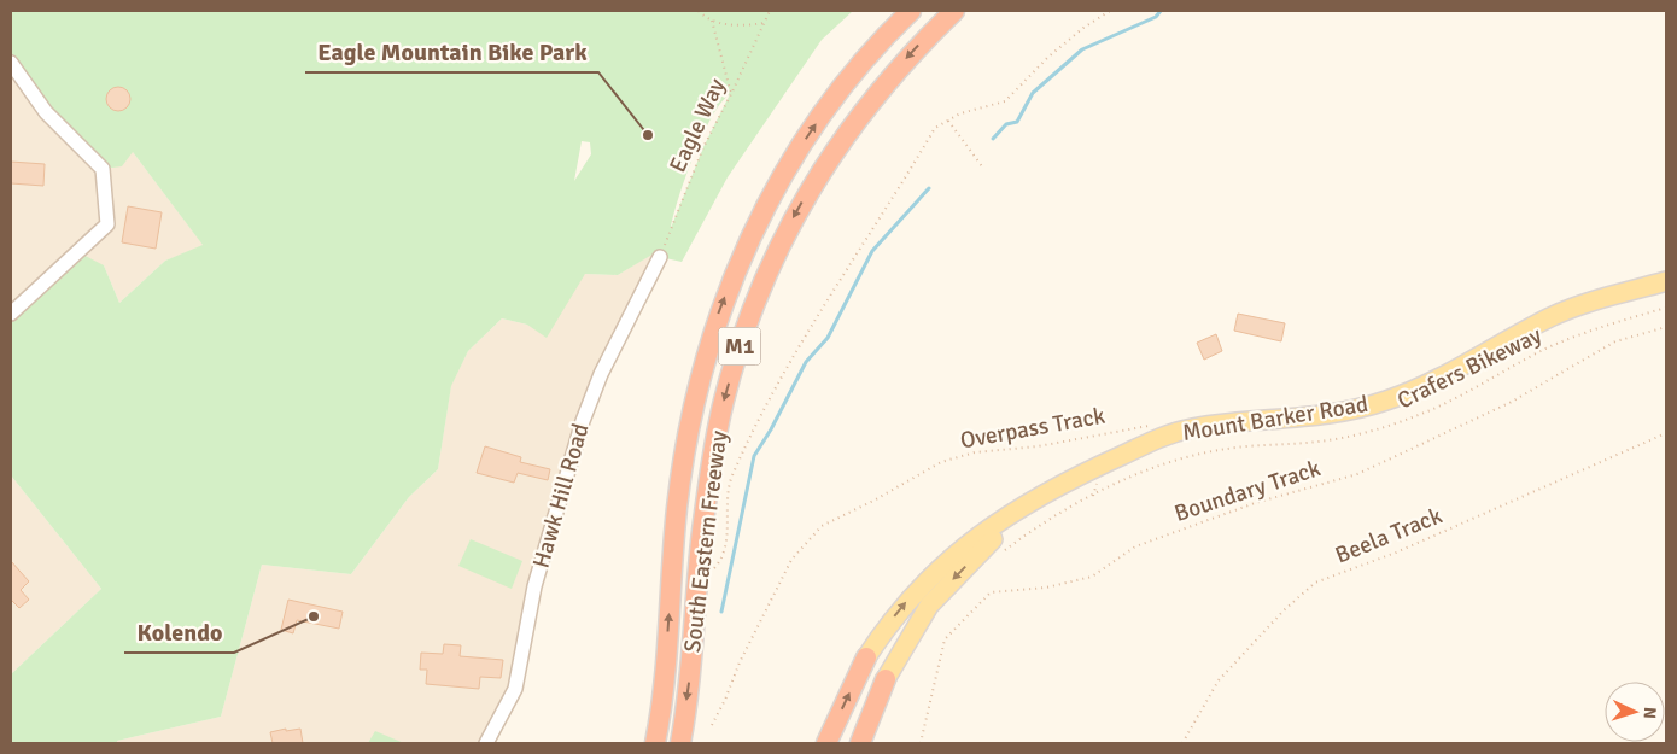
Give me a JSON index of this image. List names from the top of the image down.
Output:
{
  "streets": {
    "highway": ["M1", "South Eastern Freeway"],
    "main road": ["Mount Barker Road"],
    "street": ["Hawk Hill Road"],
    "path": [
      "Eagle Way",
      "Crafers Bikeway",
      "Overpass Track",
      "Boundary Track",
      "Beela Track"
    ]
  },
  "crossings": [
    ["Eagle Way", "Hawk Hill Road"]
  ],
  "places": ["Eagle Mountain Bike Park", "Kolendo"],
  "north": "right"
}
